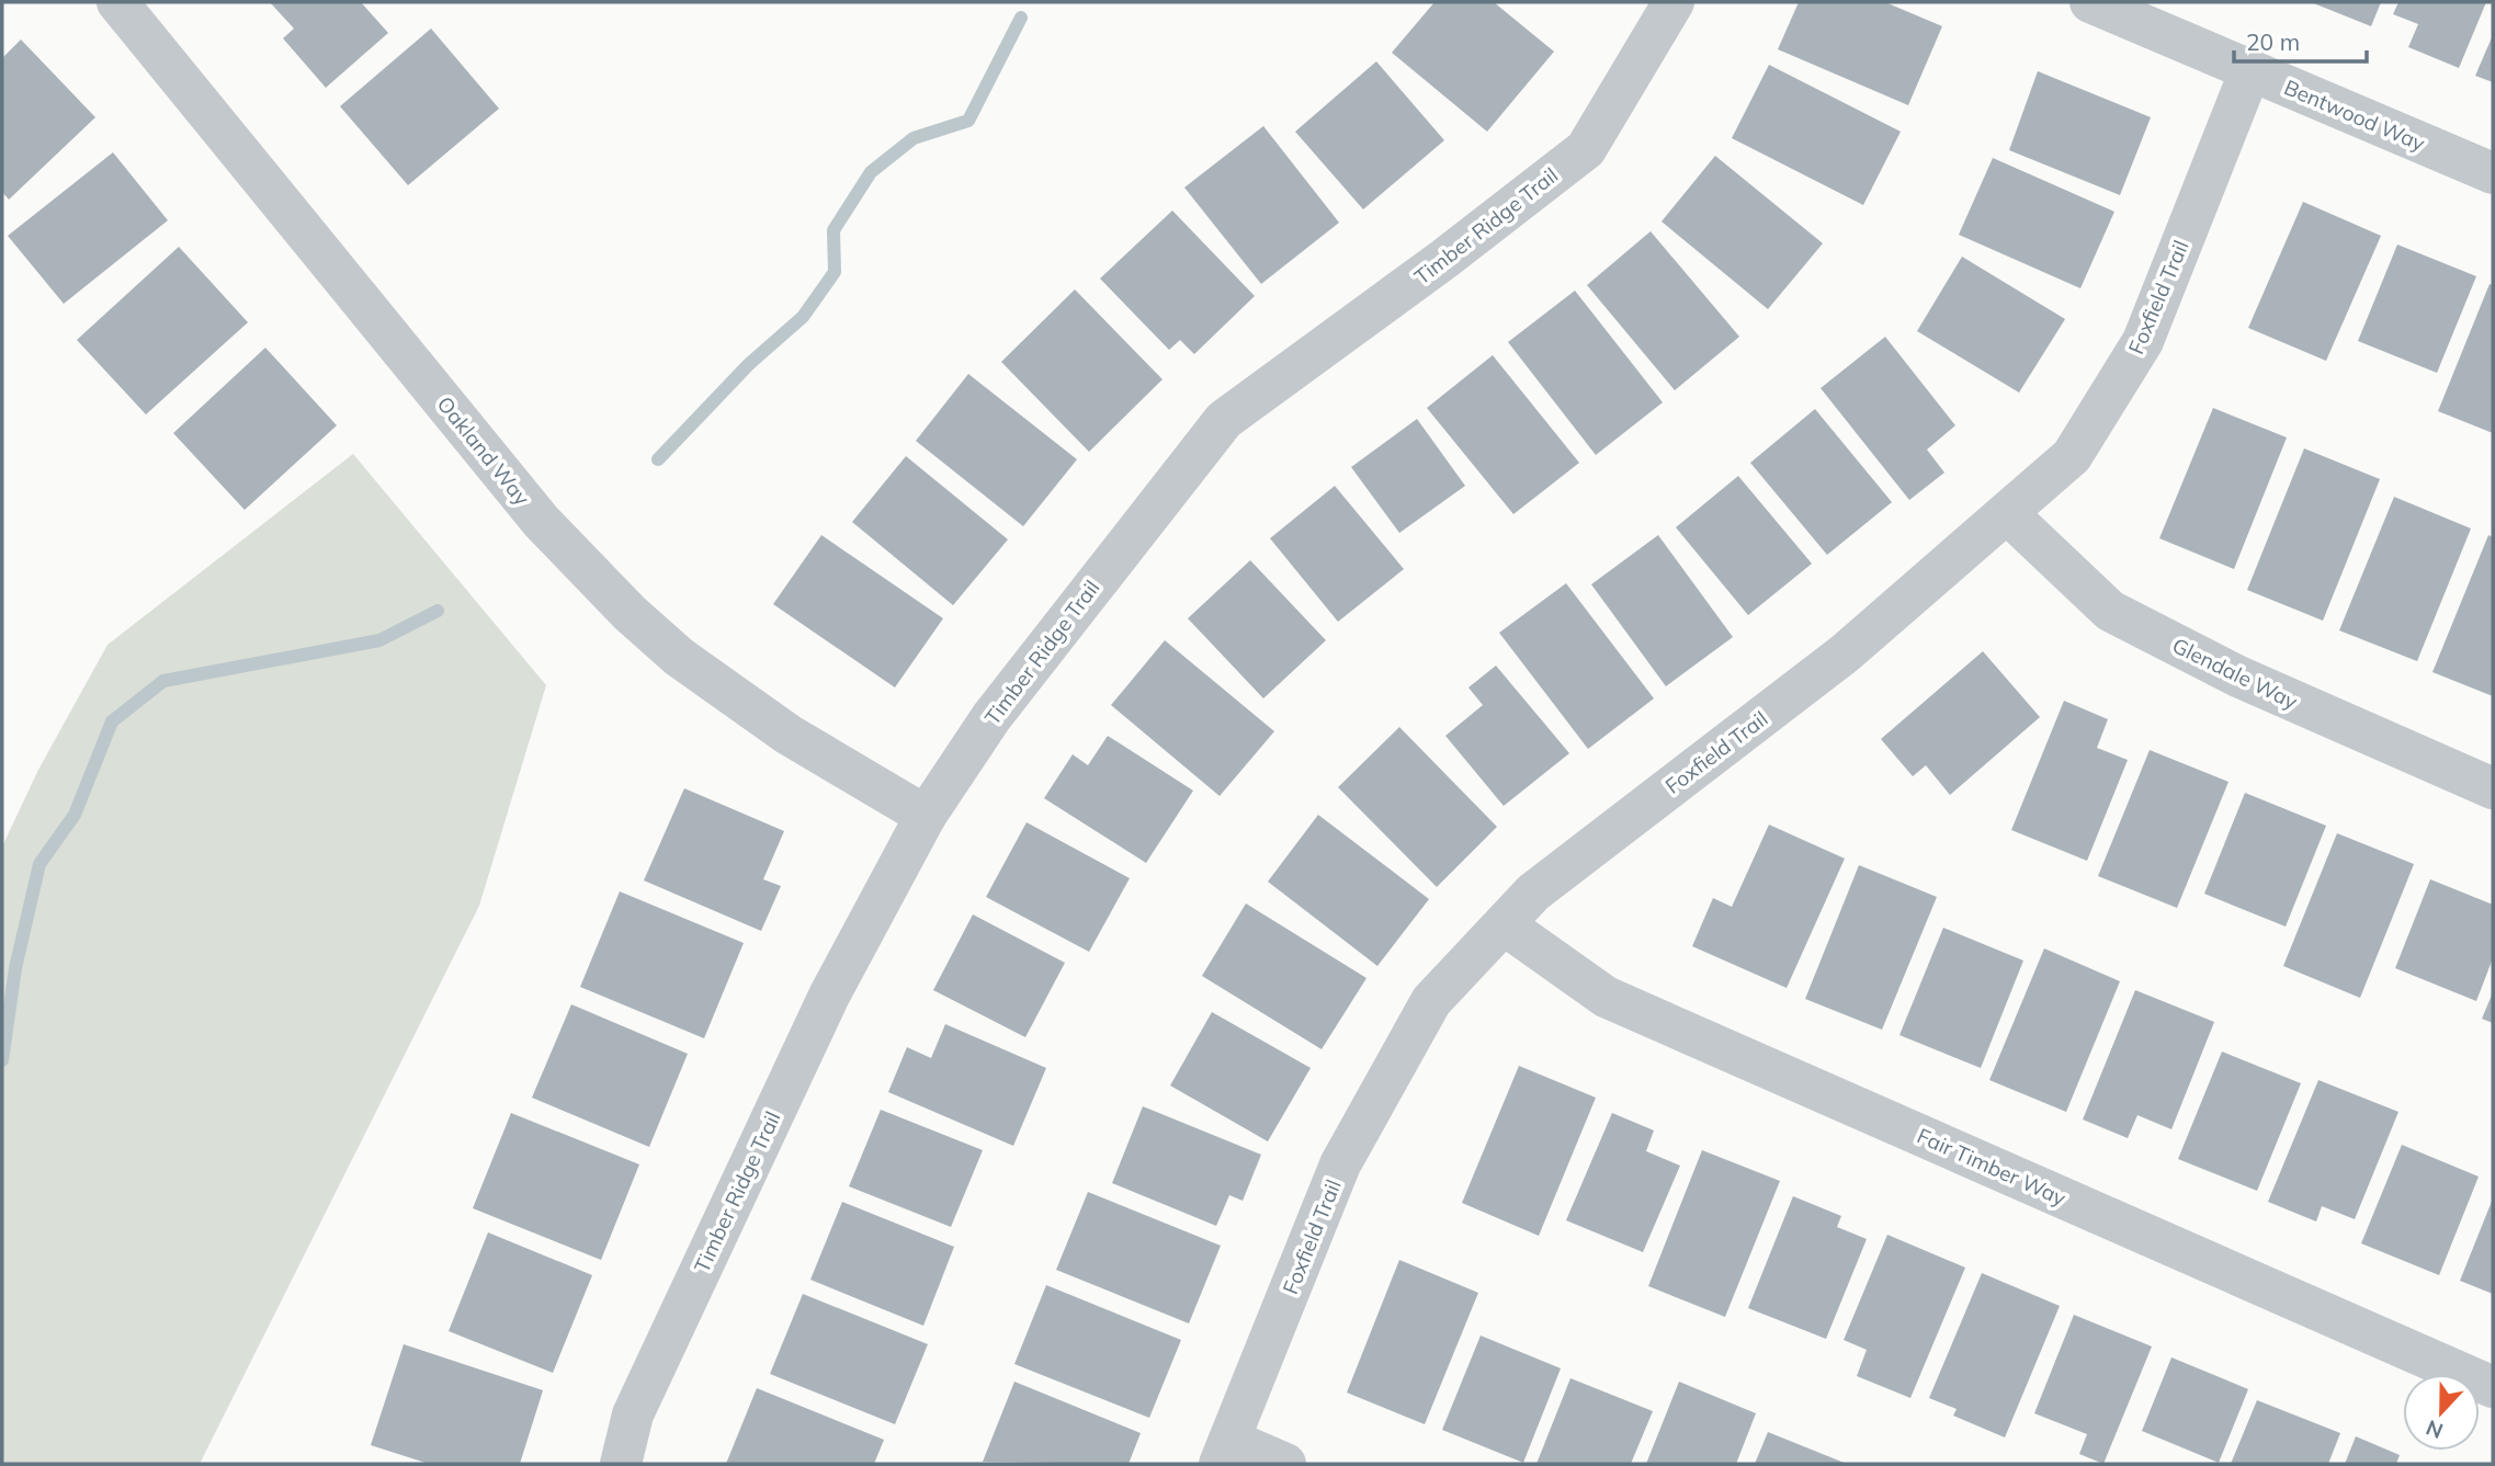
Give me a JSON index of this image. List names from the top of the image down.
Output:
{
  "streets": {
    "street": [
      "Bentwood Way",
      "Timber Ridge Trail",
      "Foxfield Trail",
      "Oakland Way",
      "Glendale Way",
      "Fair Timber Way"
    ]
  },
  "crossings": [
    ["Bentwood Way", "Foxfield Trail"],
    ["Timber Ridge Trail", "Oakland Way"],
    ["Foxfield Trail", "Glendale Way"],
    ["Foxfield Trail", "Fair Timber Way"]
  ],
  "scale_bar": "20 m",
  "north": "bottom"
}
